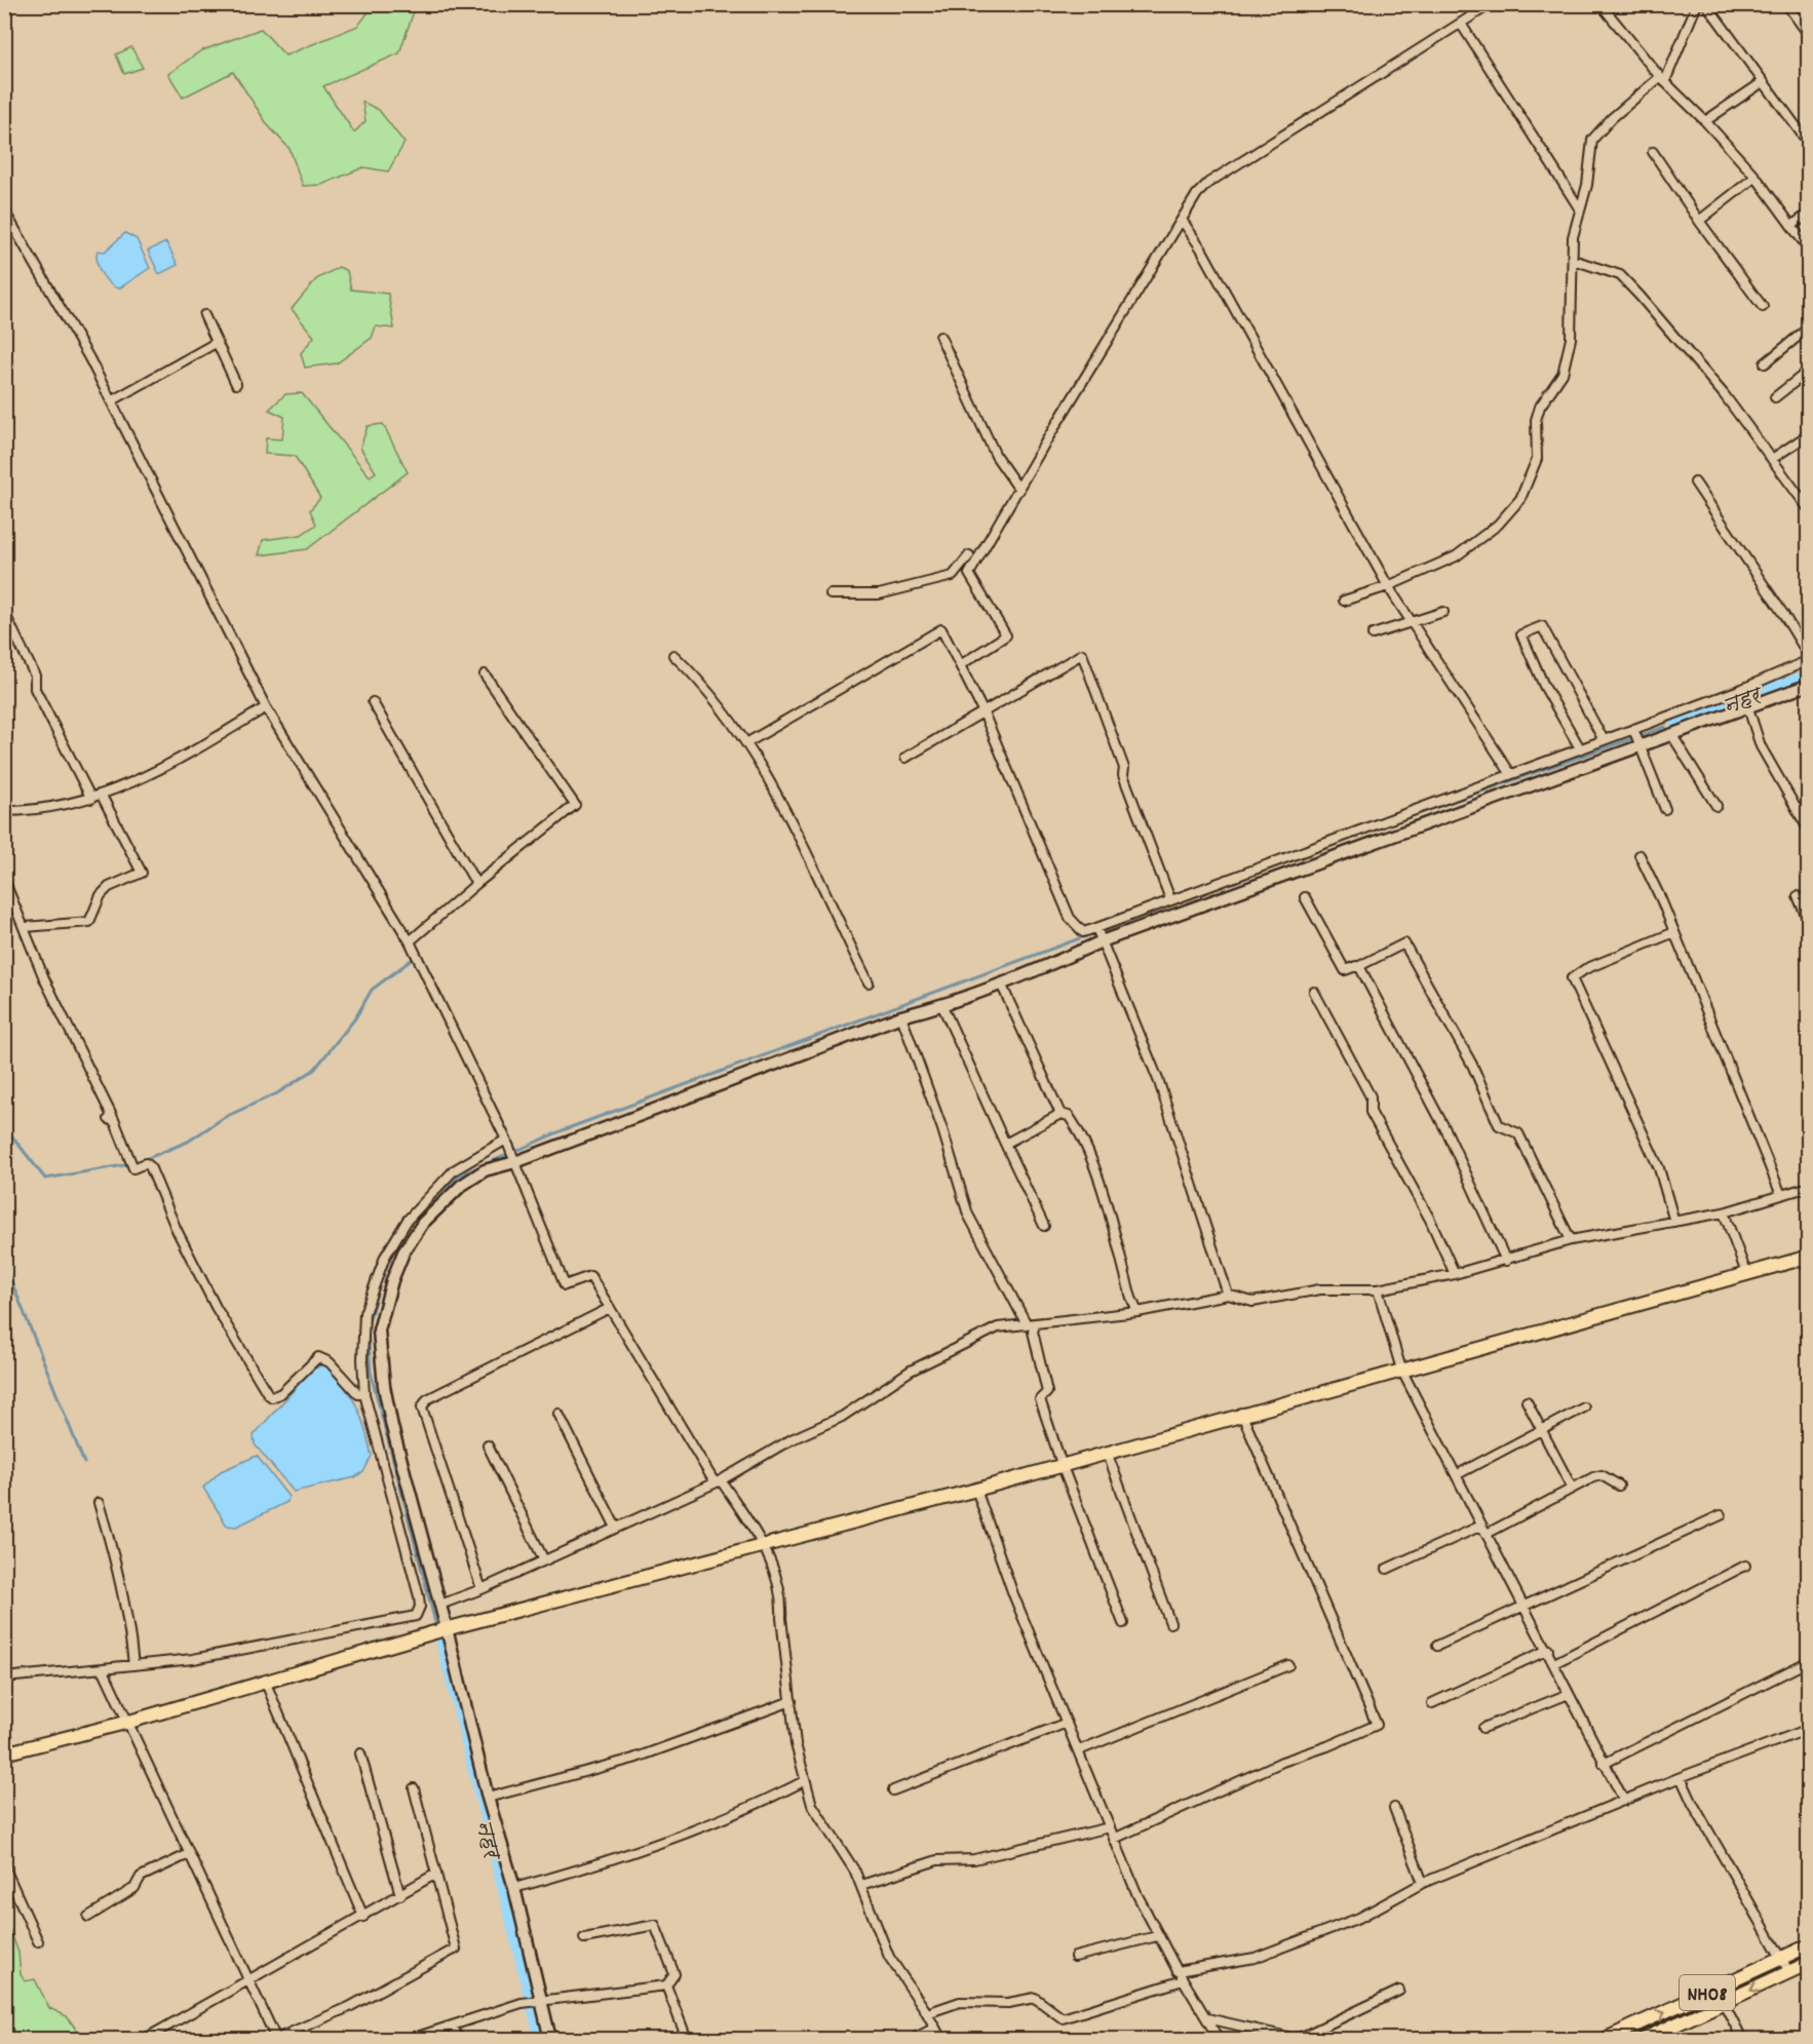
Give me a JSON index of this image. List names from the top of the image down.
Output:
{
  "streets": {
    "main road": ["NH08"]
  },
  "water": ["नहर"]
}
